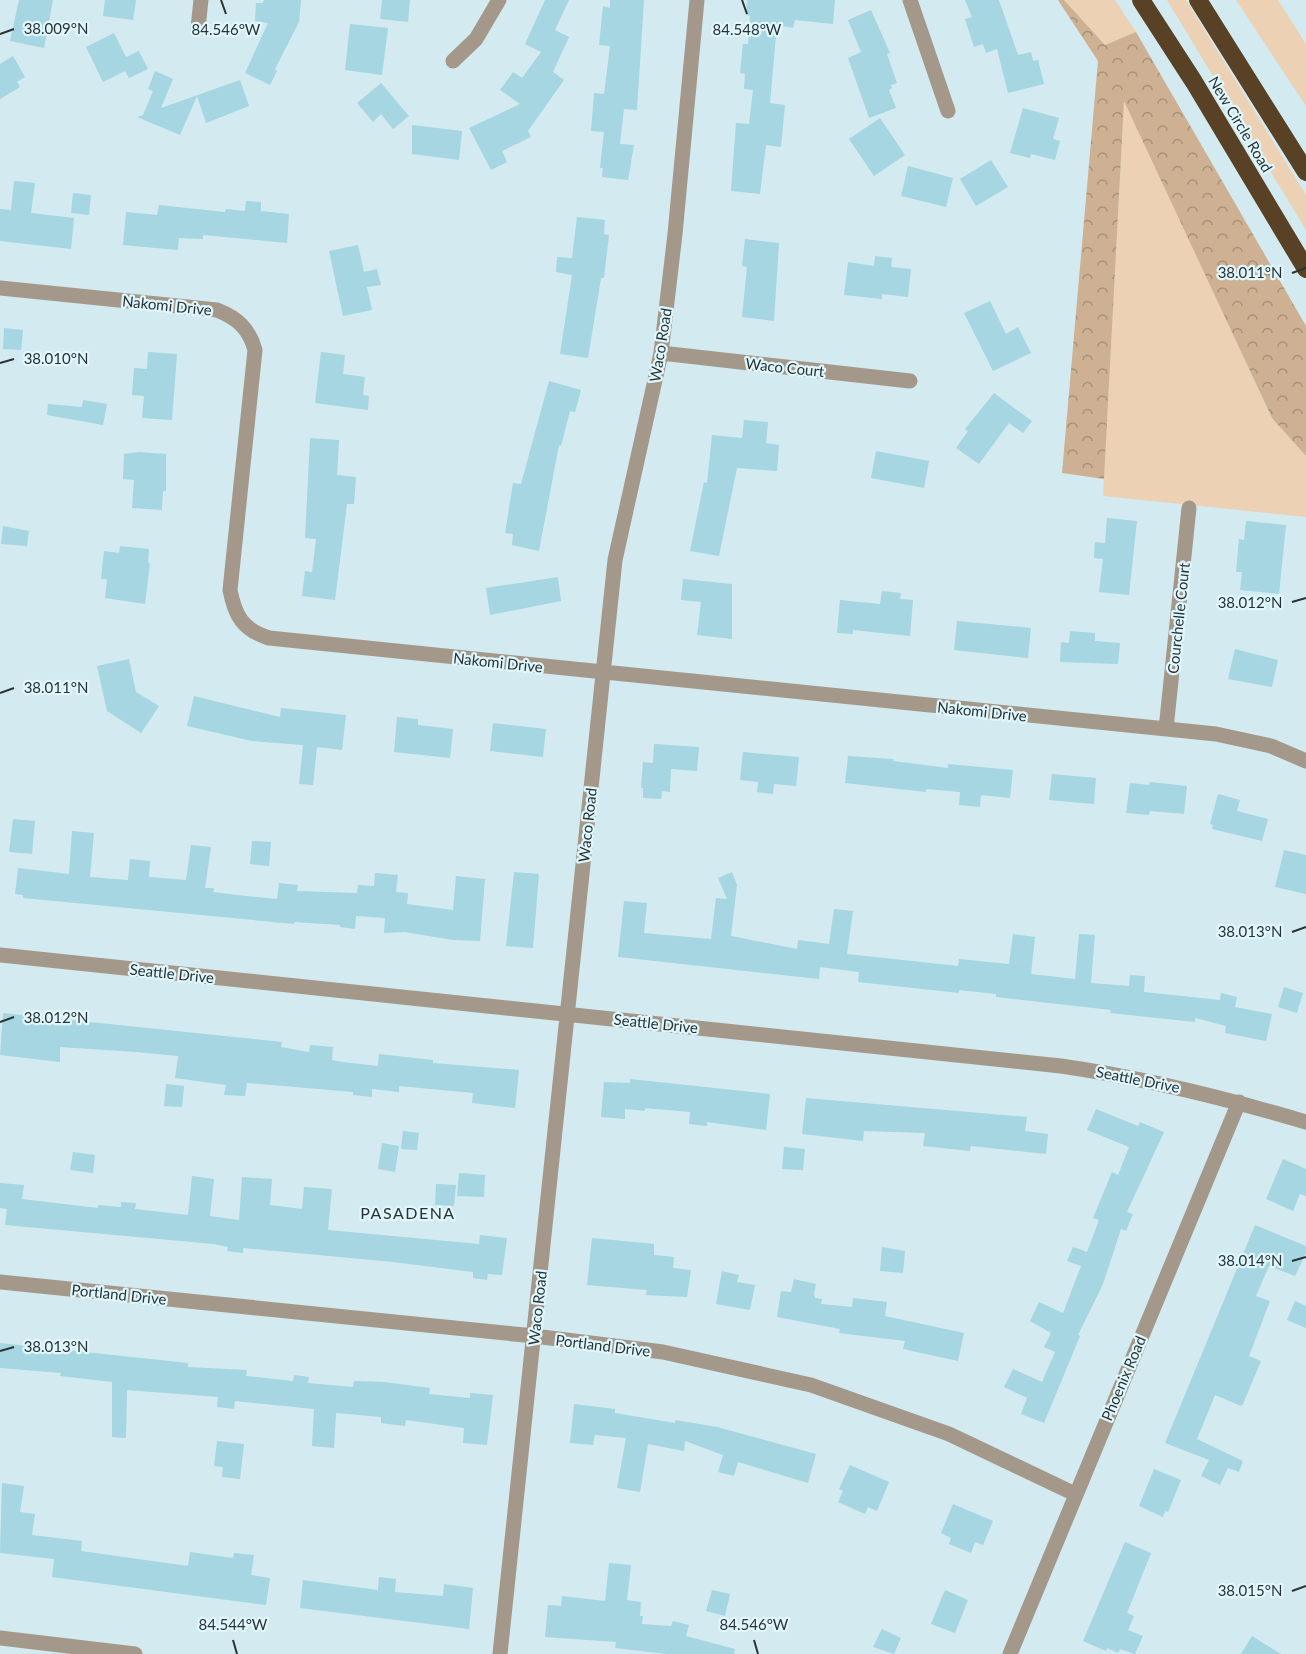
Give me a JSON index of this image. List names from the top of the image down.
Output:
{
  "streets": {
    "highway": ["New Circle Road"],
    "street": [
      "Nakomi Drive",
      "Waco Road",
      "Waco Court",
      "Courchelle Court",
      "Seattle Drive",
      "Portland Drive",
      "Phoenix Road"
    ]
  },
  "crossings": [
    ["Nakomi Drive", "Waco Road"],
    ["Nakomi Drive", "Courchelle Court"],
    ["Waco Road", "Waco Court"],
    ["Waco Road", "Seattle Drive"],
    ["Waco Road", "Portland Drive"],
    ["Seattle Drive", "Phoenix Road"],
    ["Portland Drive", "Phoenix Road"]
  ],
  "districts": ["PASADENA"],
  "coordinates": [
    "38.009°N",
    "84.546°W",
    "84.548°W",
    "38.011°N",
    "38.010°N",
    "38.012°N",
    "38.013°N",
    "38.014°N",
    "38.015°N",
    "84.544°W"
  ]
}
